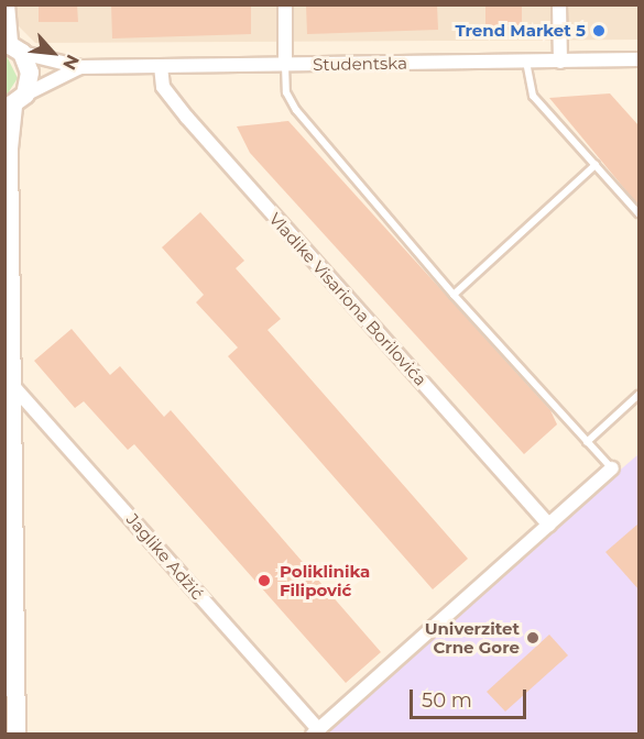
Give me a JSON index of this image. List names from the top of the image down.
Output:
{
  "streets": {
    "street": ["Studentska", "Vladike Visariona Borilovića", "Jaglike Adžić"]
  },
  "crossings": [
    ["Studentska", "Vladike Visariona Borilovića"],
    ["Vladike Visariona Borilovića", "Jaglike Adžić"]
  ],
  "places": ["Trend Market 5", "Poliklinika Filipović", "Univerzitet Crne Gore"],
  "scale_bar": "50 m",
  "north": "bottom right"
}
